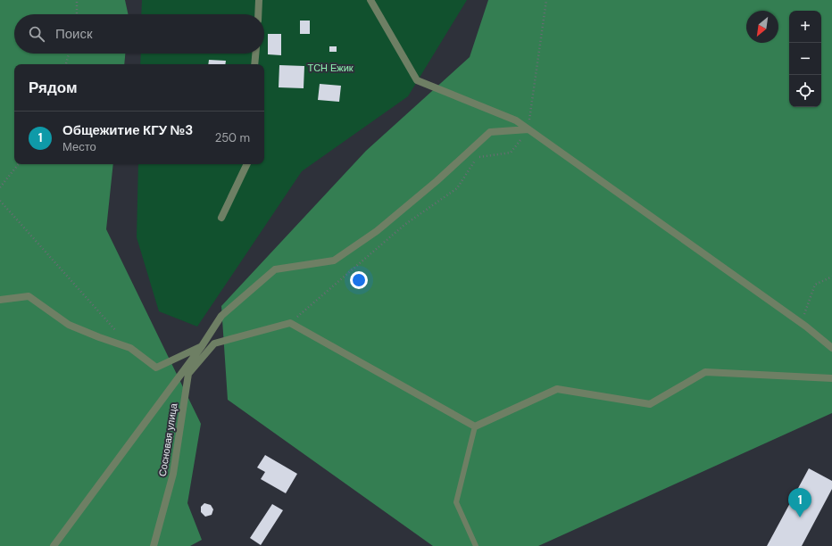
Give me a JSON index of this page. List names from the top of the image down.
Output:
{
  "streets": {
    "street": ["Сосновая улица"]
  },
  "parks": ["ТСН Ежик"],
  "north": "bottom left",
  "page": {
    "map_buttons": ["+", "−"],
    "search": "Поиск",
    "heading": "Рядом",
    "list": [
      {
        "mark": "1",
        "name": "Общежитие КГУ №3",
        "note": "Место",
        "value": "250 m"
      }
    ],
    "pins": "1"
  }
}
